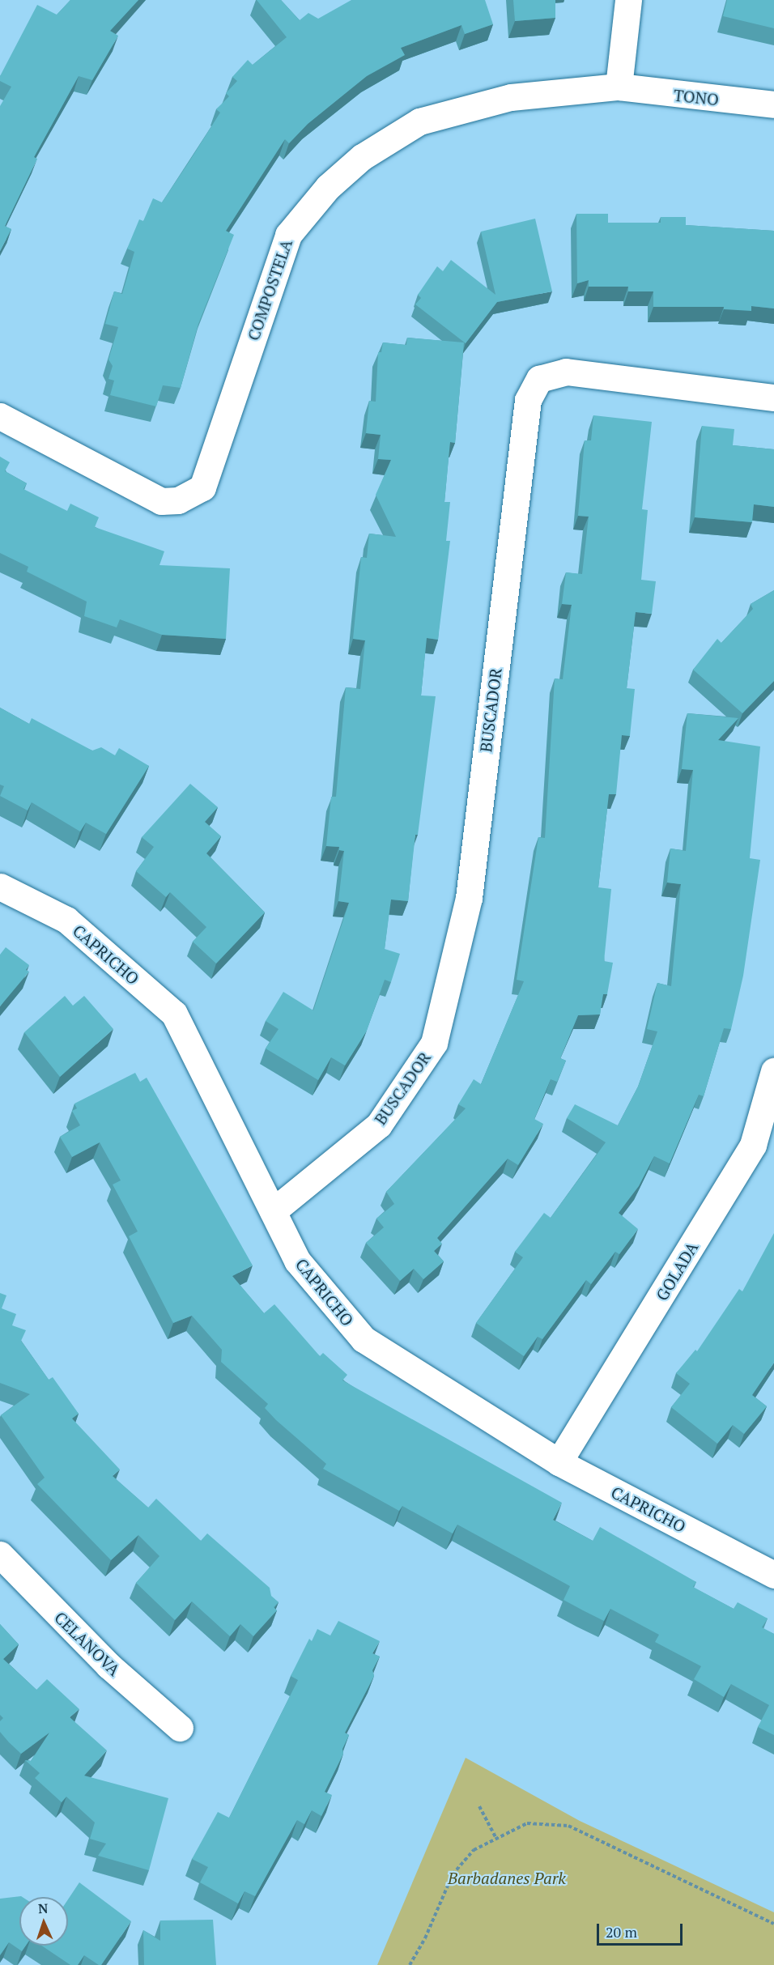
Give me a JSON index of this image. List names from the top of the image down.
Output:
{
  "streets": {
    "street": [
      "TONO",
      "COMPOSTELA",
      "BUSCADOR",
      "CAPRICHO",
      "GOLADA",
      "CELANOVA"
    ]
  },
  "crossings": [
    ["TONO", "COMPOSTELA"],
    ["BUSCADOR", "CAPRICHO"],
    ["CAPRICHO", "GOLADA"]
  ],
  "parks": ["Barbadanes Park"],
  "scale_bar": "20 m",
  "north": "top"
}
